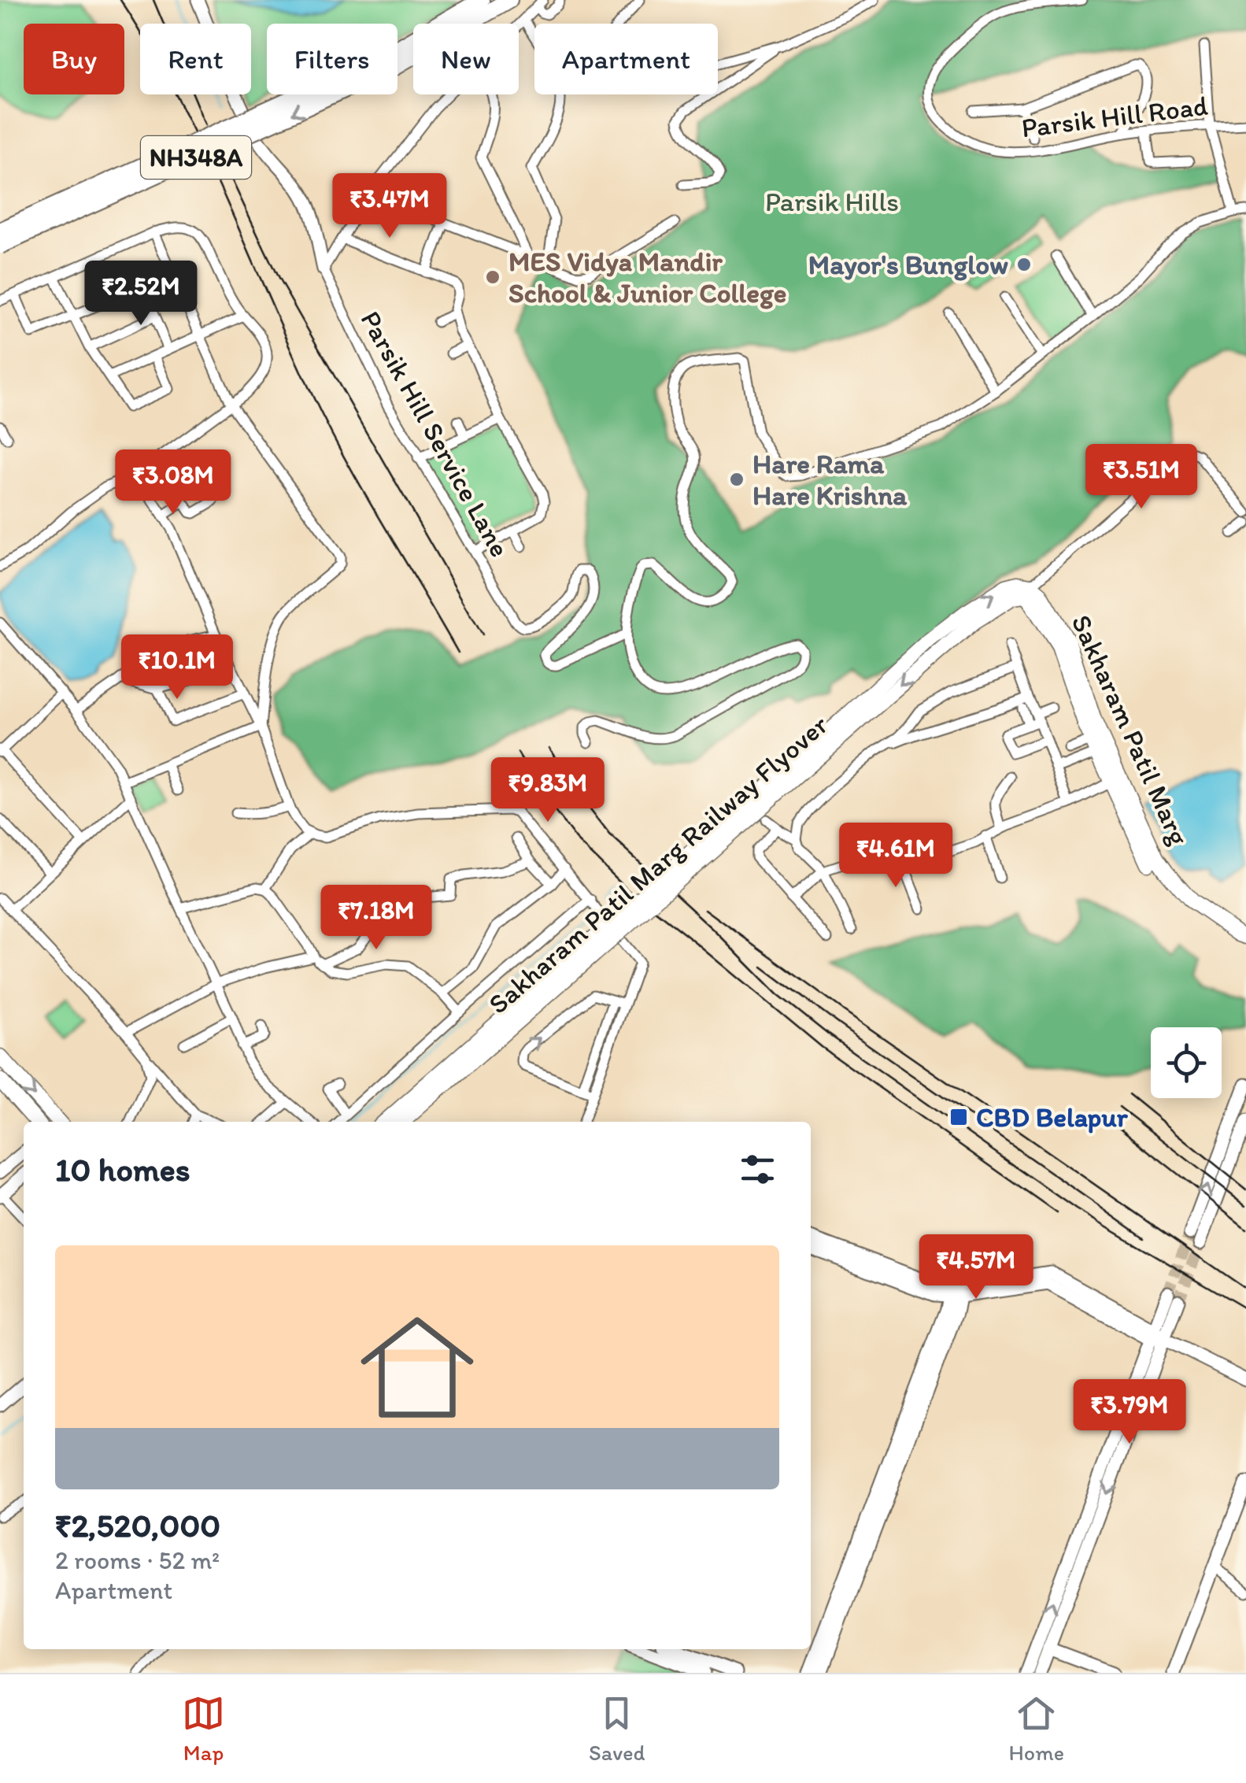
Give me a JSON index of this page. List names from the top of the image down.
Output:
{
  "streets": {
    "highway": ["NH348A"],
    "main road": ["Sakharam Patil Marg", "Sakharam Patil Marg Railway Flyover"],
    "street": ["Parsik Hill Road", "Parsik Hill Service Lane"]
  },
  "crossings": [
    ["Sakharam Patil Marg", "Sakharam Patil Marg Railway Flyover"]
  ],
  "parks": ["Parsik Hills"],
  "places": {
    "other": ["Mayor's Bunglow", "MES Vidya Mandir School & Junior College", "Hare Rama Hare Krishna"],
    "transit": ["CBD Belapur"]
  },
  "page": {
    "chip": [
      "Buy",
      "Rent",
      "Filters",
      "New",
      "Apartment"
    ],
    "price": [
      "₹3.47M",
      "₹2.52M",
      "₹3.51M",
      "₹3.08M",
      "₹10.1M",
      "₹9.83M",
      "₹4.61M",
      "₹7.18M",
      "₹4.57M",
      "₹3.79M"
    ],
    "heading": "10 homes",
    "list": [
      {
        "name": "₹2,520,000",
        "note": "2 rooms · 52 m² · Apartment"
      }
    ],
    "tabs": ["Map", "Saved", "Home"]
  }
}
